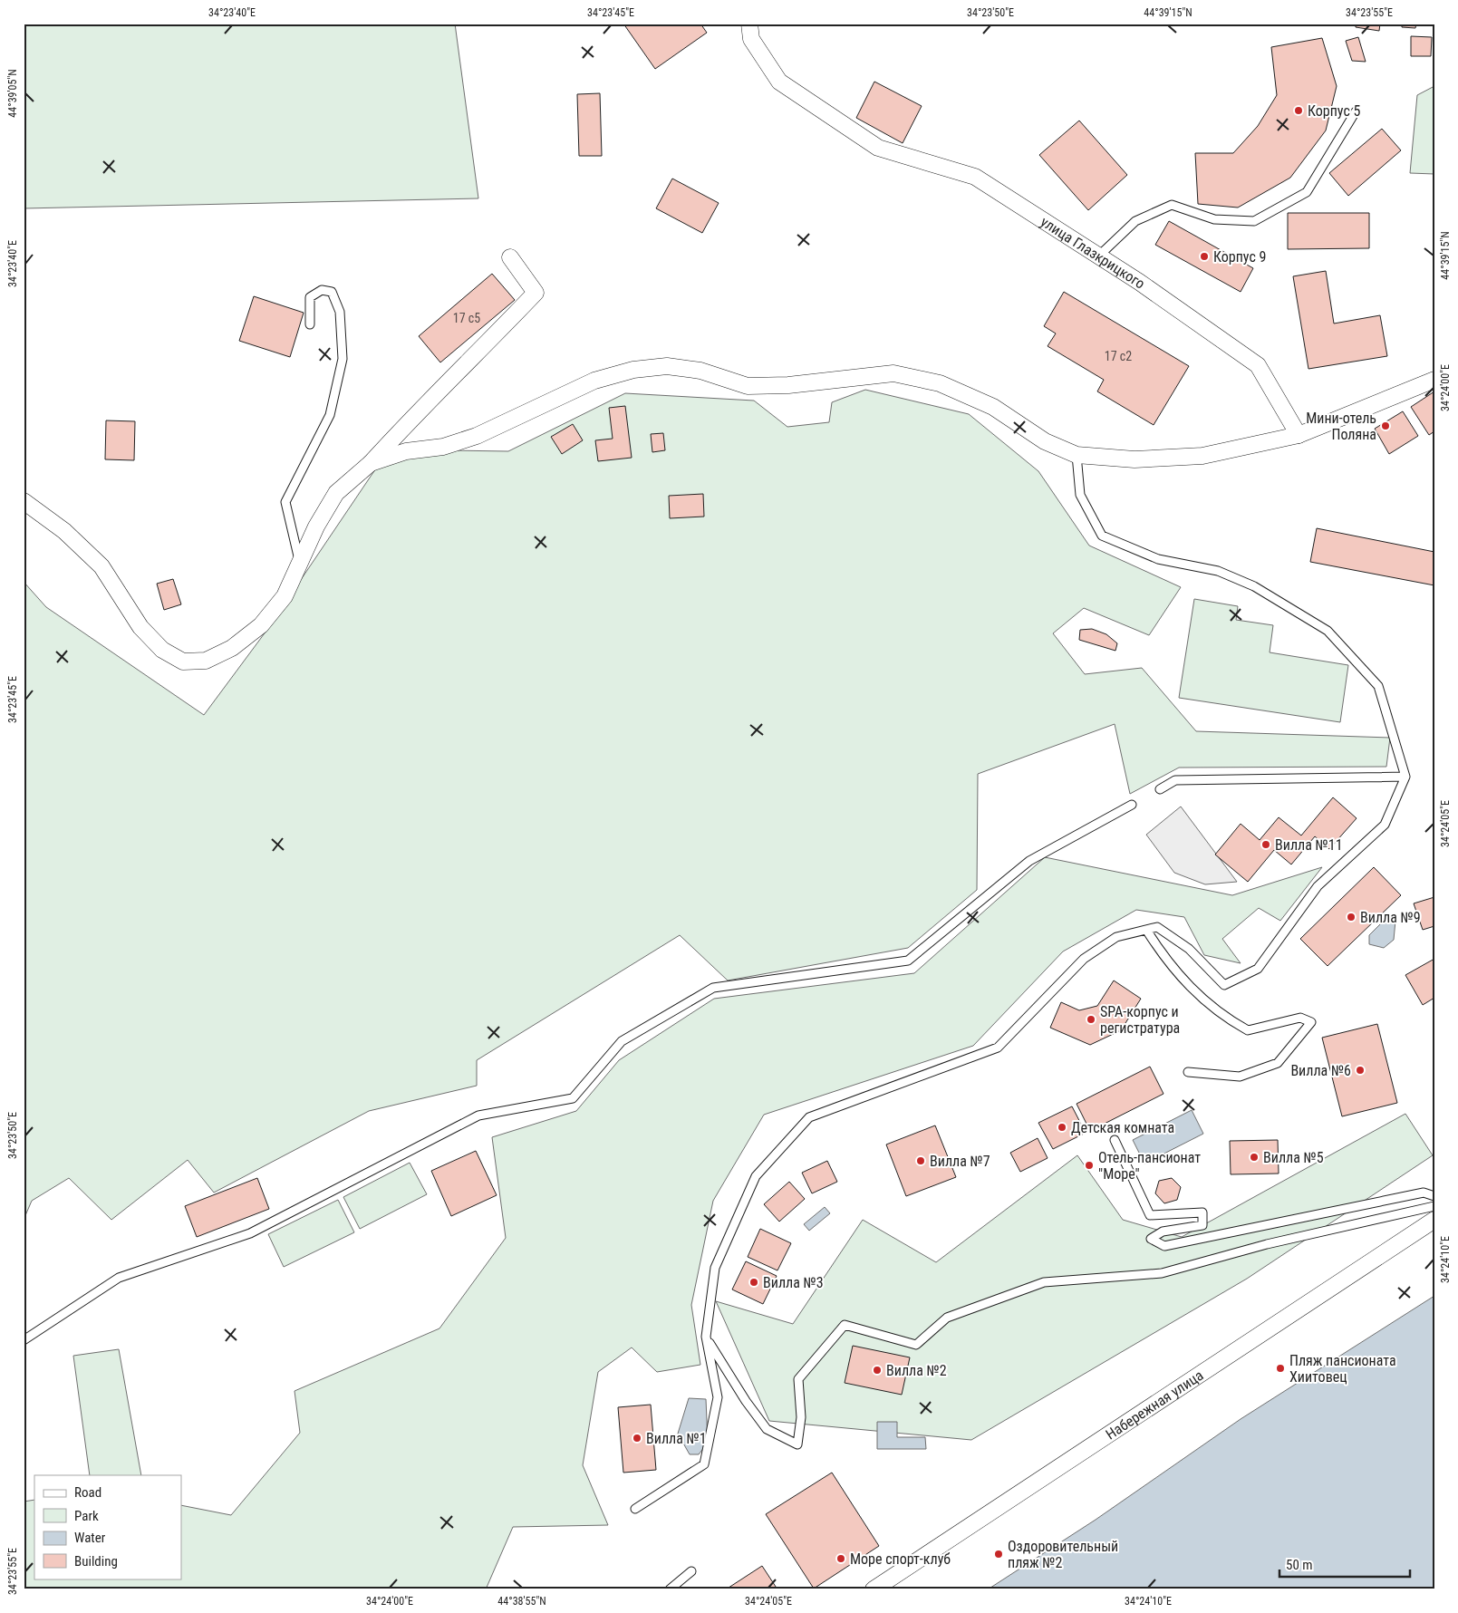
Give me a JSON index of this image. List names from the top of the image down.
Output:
{
  "streets": {
    "street": ["улица Глазкрицкого", "Набережная улица"]
  },
  "places": [
    "Корпус 5",
    "Корпус 9",
    "Мини-отель Поляна",
    "Вилла №11",
    "Вилла №9",
    "SPA-корпус и регистратура",
    "Вилла №6",
    "Детская комната",
    "Вилла №5",
    "Вилла №7",
    "Отель-пансионат \"Море\"",
    "Вилла №3",
    "Пляж пансионата Хиитовец",
    "Вилла №2",
    "Вилла №1",
    "Оздоровительный пляж №2",
    "Море спорт-клуб"
  ],
  "house_numbers": ["17 с5", "17 с2"],
  "legend": [
    "Road",
    "Park",
    "Water",
    "Building"
  ],
  "scale_bar": "50 m",
  "coordinates": [
    "34°23'40\"E",
    "34°23'45\"E",
    "34°23'50\"E",
    "44°39'15\"N",
    "34°23'55\"E",
    "44°39'05\"N",
    "34°24'00\"E",
    "34°24'05\"E",
    "34°24'10\"E",
    "44°38'55\"N"
  ]
}
